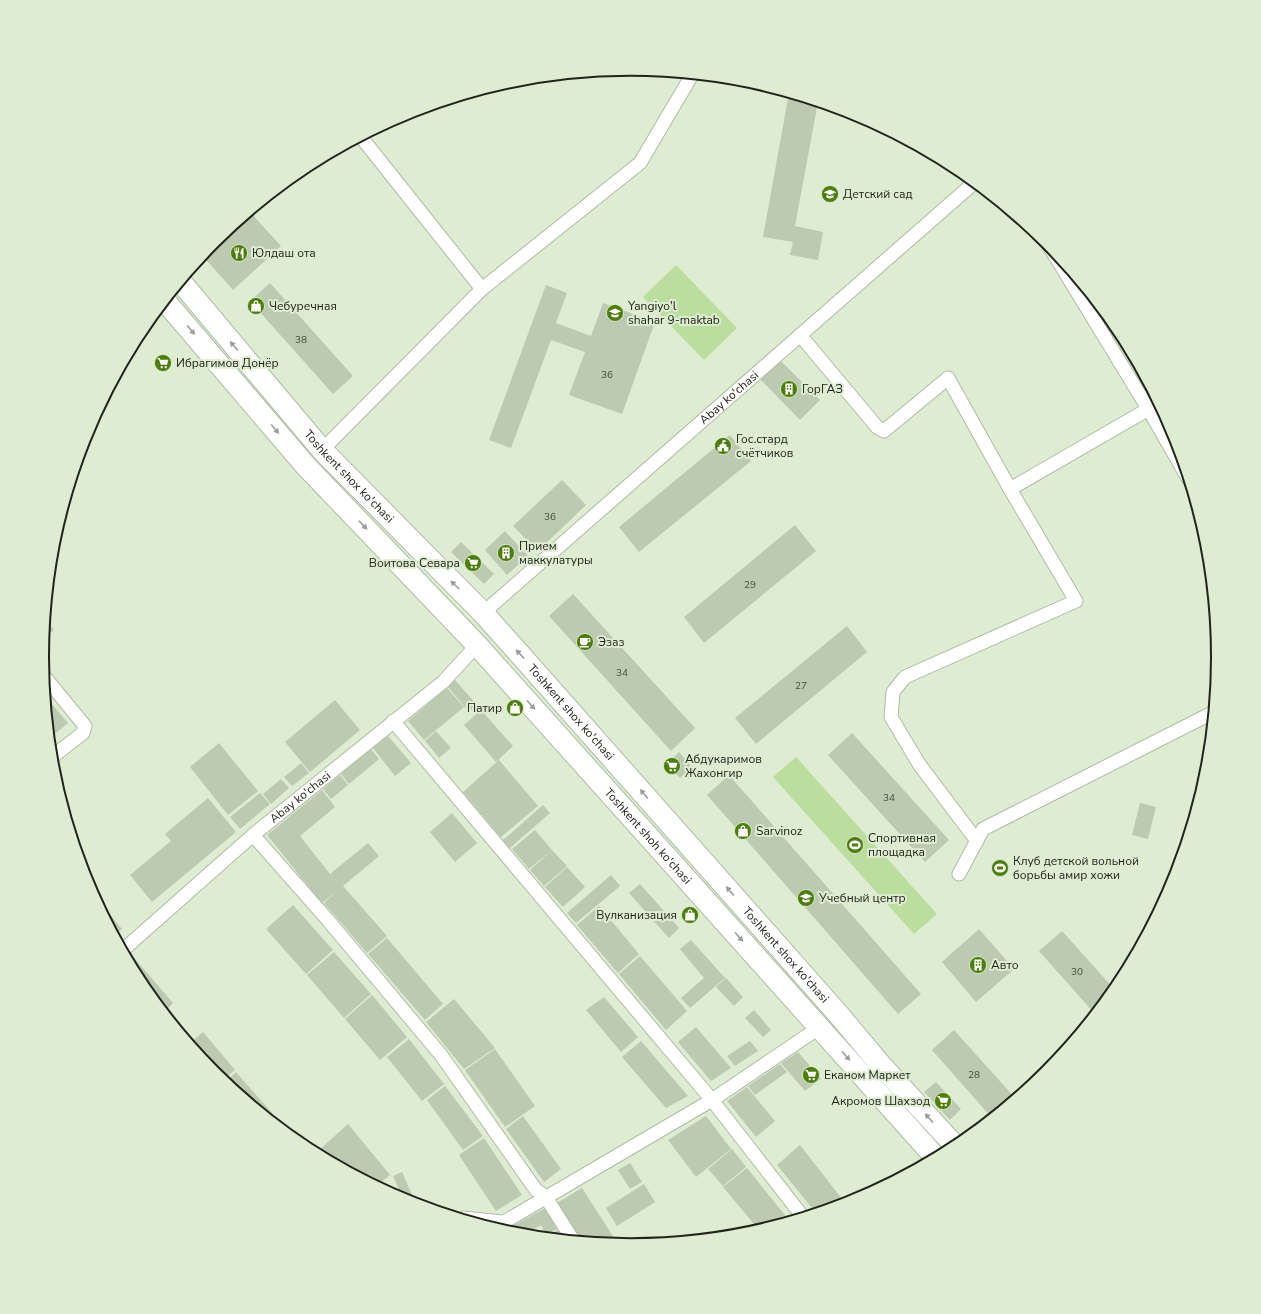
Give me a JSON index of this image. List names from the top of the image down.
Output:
{
  "streets": {
    "main road": ["Toshkent shox ko'chasi", "Toshkent shoh ko'chasi"],
    "street": ["Abay ko'chasi"]
  },
  "crossings": [
    ["Abay ko'chasi", "Toshkent shox ko'chasi"],
    ["Abay ko'chasi", "Toshkent shoh ko'chasi"],
    ["Toshkent shox ko'chasi", "Toshkent shoh ko'chasi"]
  ],
  "one_way": ["Toshkent shoh ko'chasi"],
  "places": {
    "school or university": ["Детский сад", "Yangiyo'l shahar 9-maktab", "Учебный центр"],
    "restaurant": ["Юлдаш ота"],
    "shop": [
      "Чебуречная",
      "Патир",
      "Sarvinoz",
      "Вулканизация"
    ],
    "supermarket": [
      "Ибрагимов Донёр",
      "Воитова Севара",
      "Абдукаримов Жахонгир",
      "Еканом Маркет",
      "Акромов Шахзод"
    ],
    "building": ["ГорГАЗ", "Прием маккулатуры", "Авто"],
    "public building": ["Гос.стард счётчиков"],
    "cafe": ["Эзаз"],
    "sports": ["Спортивная площадка", "Клуб детской вольной борьбы амир хожи"]
  },
  "house_numbers": [
    "38",
    "36",
    "36",
    "29",
    "34",
    "27",
    "34",
    "30",
    "28"
  ]
}
